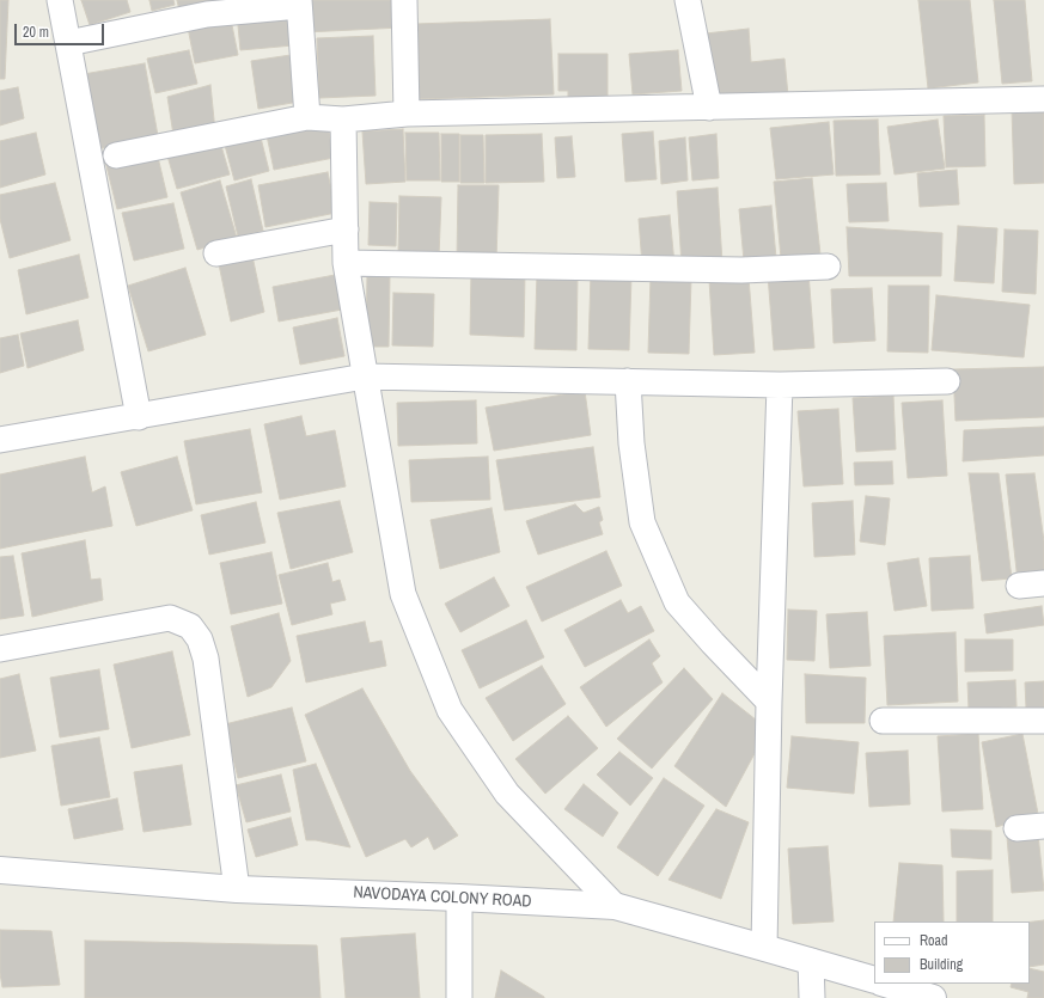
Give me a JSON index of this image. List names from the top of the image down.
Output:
{
  "streets": {
    "street": ["NAVODAYA COLONY ROAD"]
  },
  "legend": ["Road", "Building"],
  "scale_bar": "20 m"
}
